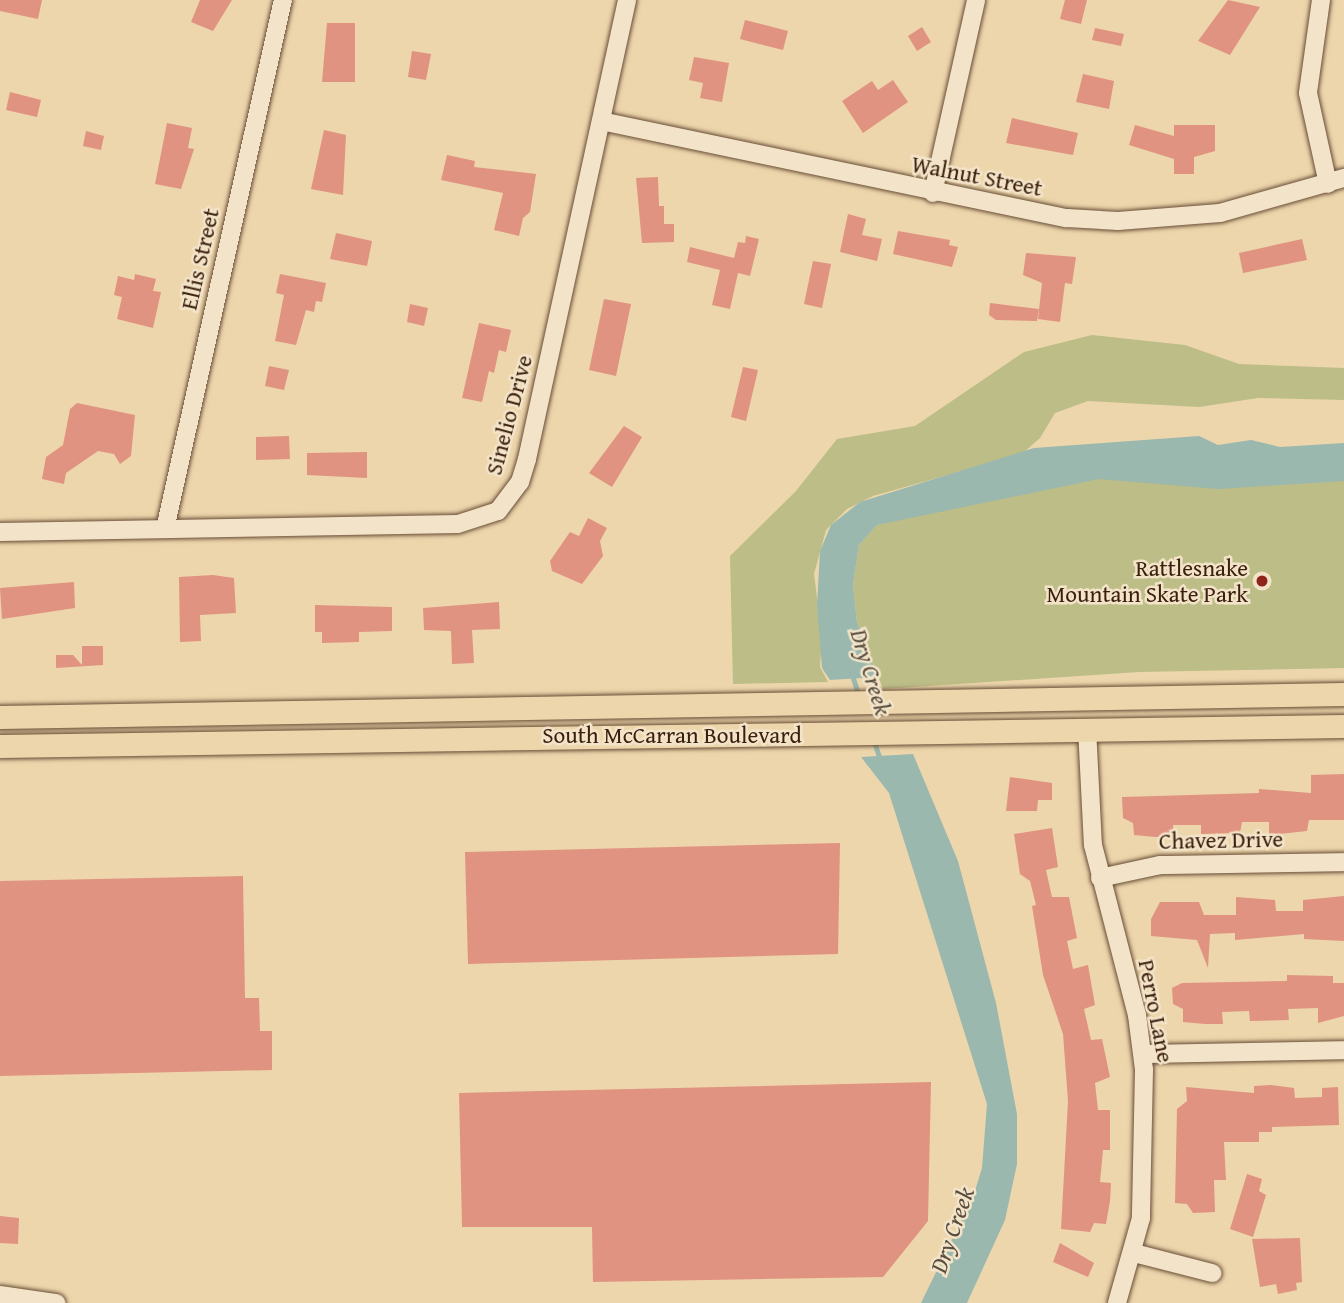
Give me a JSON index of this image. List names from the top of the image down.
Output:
{
  "streets": {
    "main road": ["South McCarran Boulevard"],
    "street": [
      "Walnut Street",
      "Ellis Street",
      "Sinelio Drive",
      "Chavez Drive",
      "Perro Lane"
    ]
  },
  "crossings": [
    ["Walnut Street", "Sinelio Drive"],
    ["Ellis Street", "Sinelio Drive"],
    ["South McCarran Boulevard", "Perro Lane"],
    ["Chavez Drive", "Perro Lane"]
  ],
  "water": ["Dry Creek"],
  "places": ["Rattlesnake Mountain Skate Park"]
}
